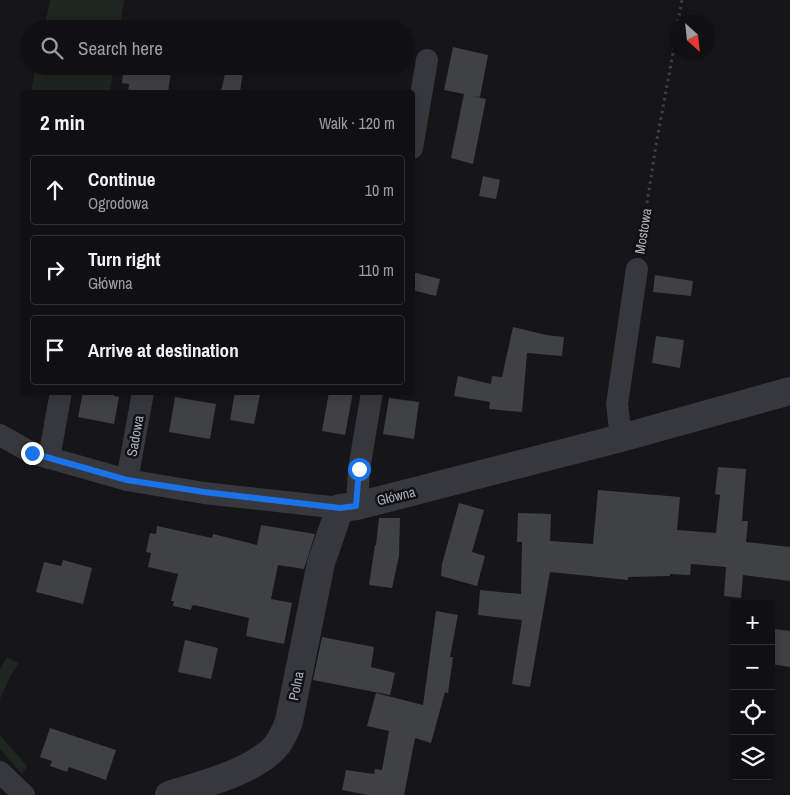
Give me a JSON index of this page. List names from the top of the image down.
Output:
{
  "streets": {
    "street": [
      "Mostowa",
      "Sadowa",
      "Główna",
      "Polna"
    ]
  },
  "crossings": [
    ["Mostowa", "Główna"],
    ["Sadowa", "Główna"],
    ["Główna", "Polna"]
  ],
  "north": "bottom right",
  "page": {
    "search": "Search here",
    "heading": ["2 min", "Walk · 120 m"],
    "list": [
      ["Continue", "Ogrodowa", "10 m"],
      ["Turn right", "Główna", "110 m"],
      "Arrive at destination"
    ],
    "map_buttons": ["+", "−"]
  }
}
